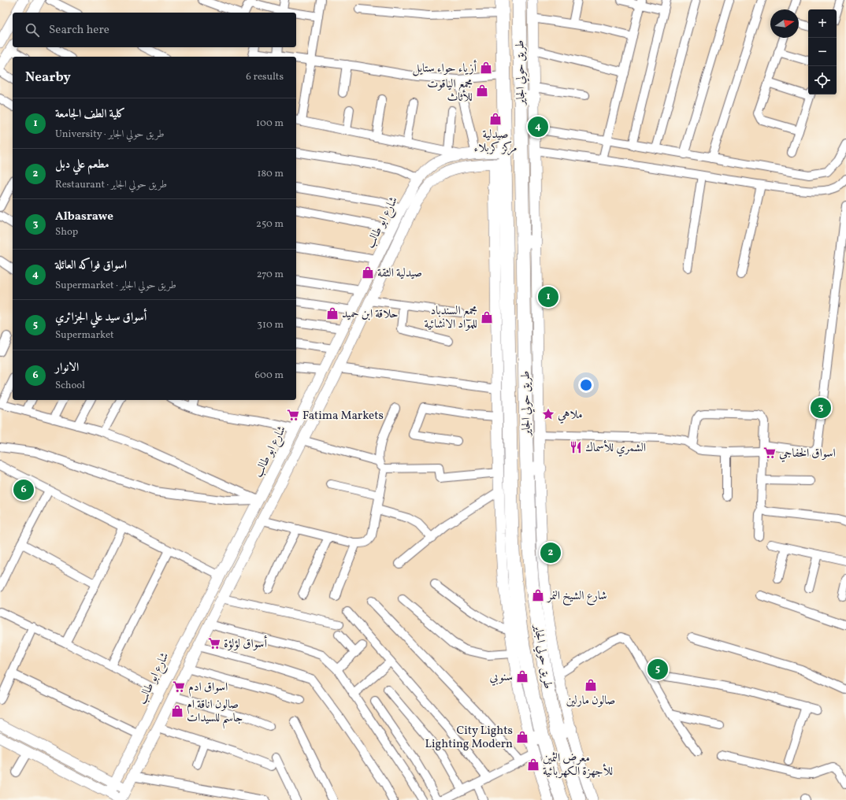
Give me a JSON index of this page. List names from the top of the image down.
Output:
{
  "streets": {
    "highway": ["طريق حولي الجاير"],
    "street": ["شارع ابو طالب"]
  },
  "crossings": [
    ["طريق حولي الجاير", "شارع ابو طالب"]
  ],
  "places": {
    "shop": [
      "أزياء حواء ستايل",
      "مجمع الياقوت للأثاث",
      "صيدلية مركز كربلاء",
      "صيدلية الثقة",
      "حلاقة ابن حميد",
      "مجمع السندباد للمواد الانشائية",
      "شارع الشيخ النمر",
      "سنوبي",
      "صالون مارلين",
      "صالون اناقة ام جاسم للسيدات",
      "City Lights Lighting Modern",
      "معرض الثمين للأجهزة الكهربائية"
    ],
    "place": ["ملاهي"],
    "supermarket": [
      "Fatima Markets",
      "اسواق الخفاجي",
      "أسواق لؤلؤة",
      "اسواق ادم"
    ],
    "restaurant": ["الشمري للأسماك"]
  },
  "north": "right",
  "page": {
    "map_buttons": ["+", "−"],
    "search": "Search here",
    "heading": ["Nearby", "6 results"],
    "list": [
      {
        "mark": "1",
        "name": "كلية الطف الجامعة",
        "note": "University · طريق حولي الجاير",
        "value": "100 m"
      },
      {
        "mark": "2",
        "name": "مطعم علي دبل",
        "note": "Restaurant · طريق حولي الجاير",
        "value": "180 m"
      },
      {
        "mark": "3",
        "name": "Albasrawe",
        "note": "Shop",
        "value": "250 m"
      },
      {
        "mark": "4",
        "name": "اسواق فواكه العائلة",
        "note": "Supermarket · طريق حولي الجاير",
        "value": "270 m"
      },
      {
        "mark": "5",
        "name": "أسواق سيد علي الجزائري",
        "note": "Supermarket",
        "value": "310 m"
      },
      {
        "mark": "6",
        "name": "الانوار",
        "note": "School",
        "value": "600 m"
      }
    ],
    "pins": [
      "4",
      "1",
      "3",
      "6",
      "2",
      "5"
    ]
  }
}
